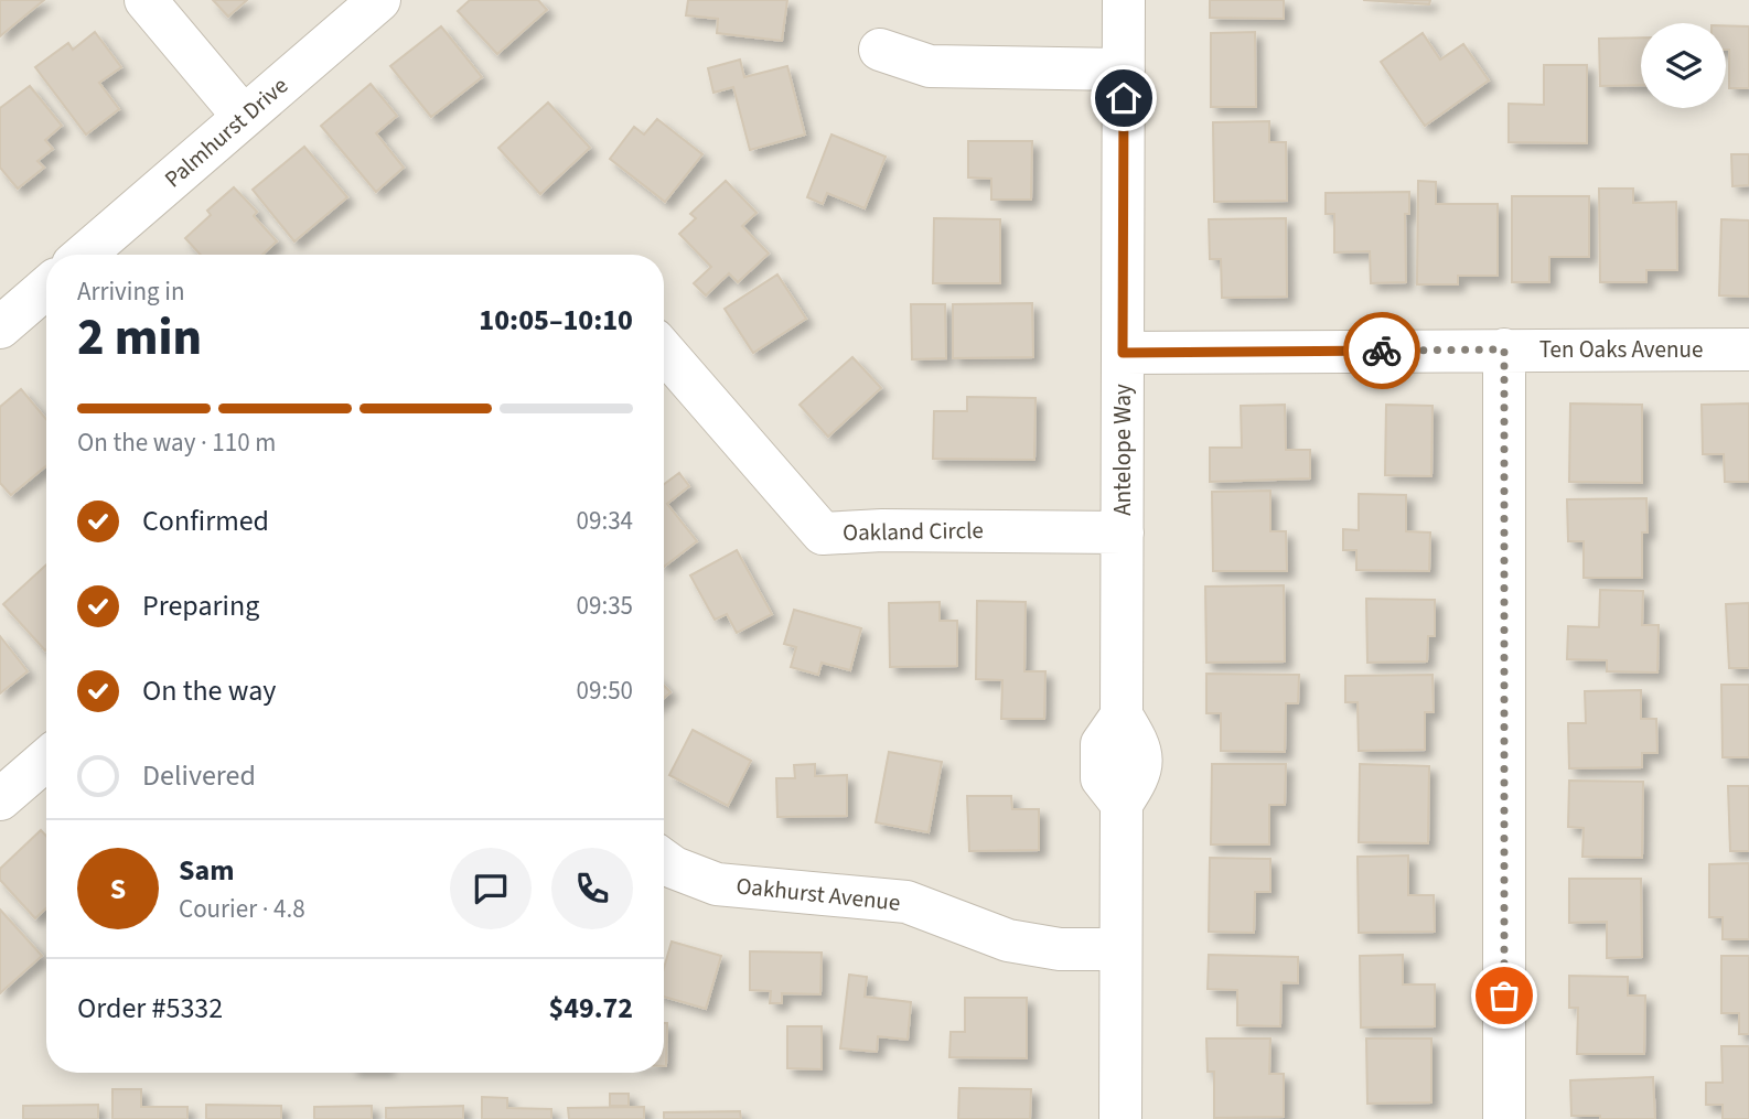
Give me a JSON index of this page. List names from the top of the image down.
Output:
{
  "streets": {
    "street": [
      "Palmhurst Drive",
      "Ten Oaks Avenue",
      "Antelope Way",
      "Oakland Circle",
      "Oakhurst Avenue"
    ]
  },
  "crossings": [
    ["Ten Oaks Avenue", "Antelope Way"],
    ["Antelope Way", "Oakland Circle"],
    ["Antelope Way", "Oakhurst Avenue"]
  ],
  "page": {
    "heading": ["2 min", "Arriving in", "10:05–10:10"],
    "panel": [
      "Sam",
      "Courier · 4.8",
      "Order #5332",
      "$49.72"
    ],
    "bar": "On the way · 110 m",
    "list": [
      ["Confirmed", "09:34"],
      ["Preparing", "09:35"],
      ["On the way", "09:50"],
      "Delivered"
    ],
    "round": "S"
  }
}
